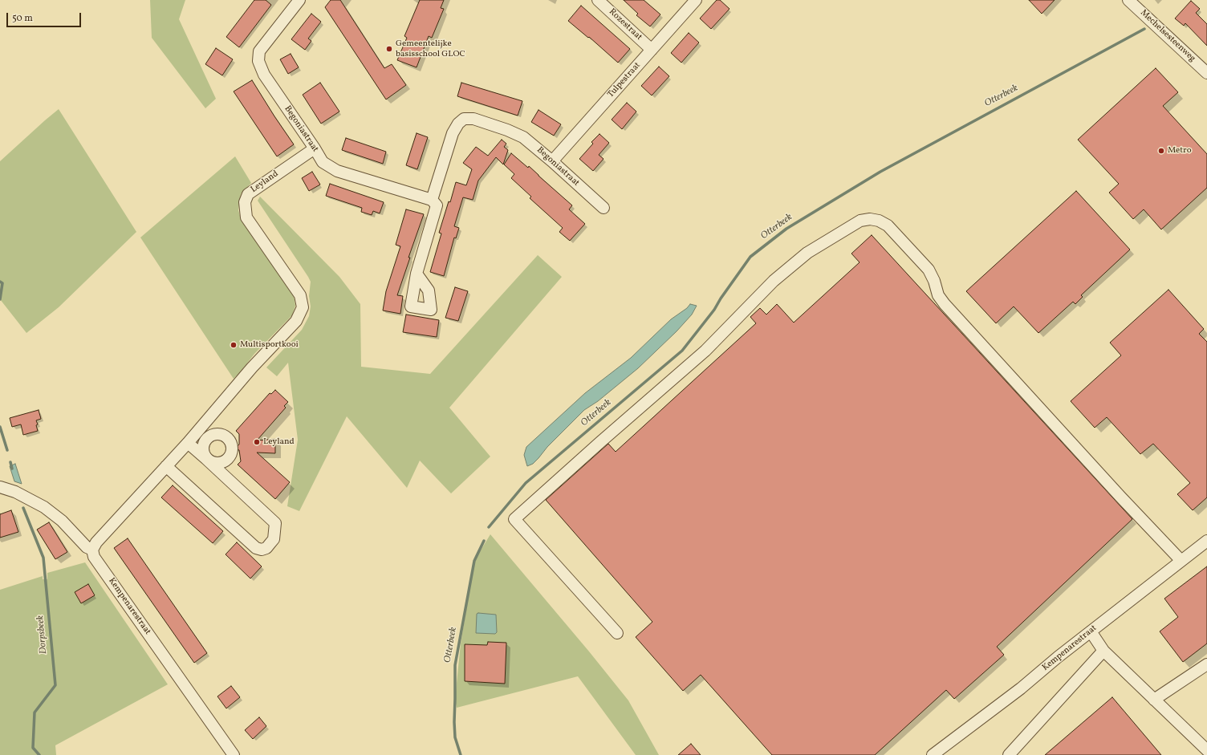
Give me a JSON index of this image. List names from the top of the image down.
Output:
{
  "streets": {
    "street": [
      "Rozestraat",
      "Mechelsesteenweg",
      "Tulpestraat",
      "Begoniastraat",
      "Leyland",
      "Kempenarestraat"
    ]
  },
  "crossings": [
    ["Rozestraat", "Tulpestraat"],
    ["Tulpestraat", "Begoniastraat"],
    ["Begoniastraat", "Leyland"],
    ["Leyland", "Kempenarestraat"]
  ],
  "water": ["Otterbeek", "Dorpsbeek"],
  "places": [
    "Gemeentelijke basisschool GLOC",
    "Metro",
    "Multisportkooi",
    "Leyland"
  ],
  "scale_bar": "50 m"
}
